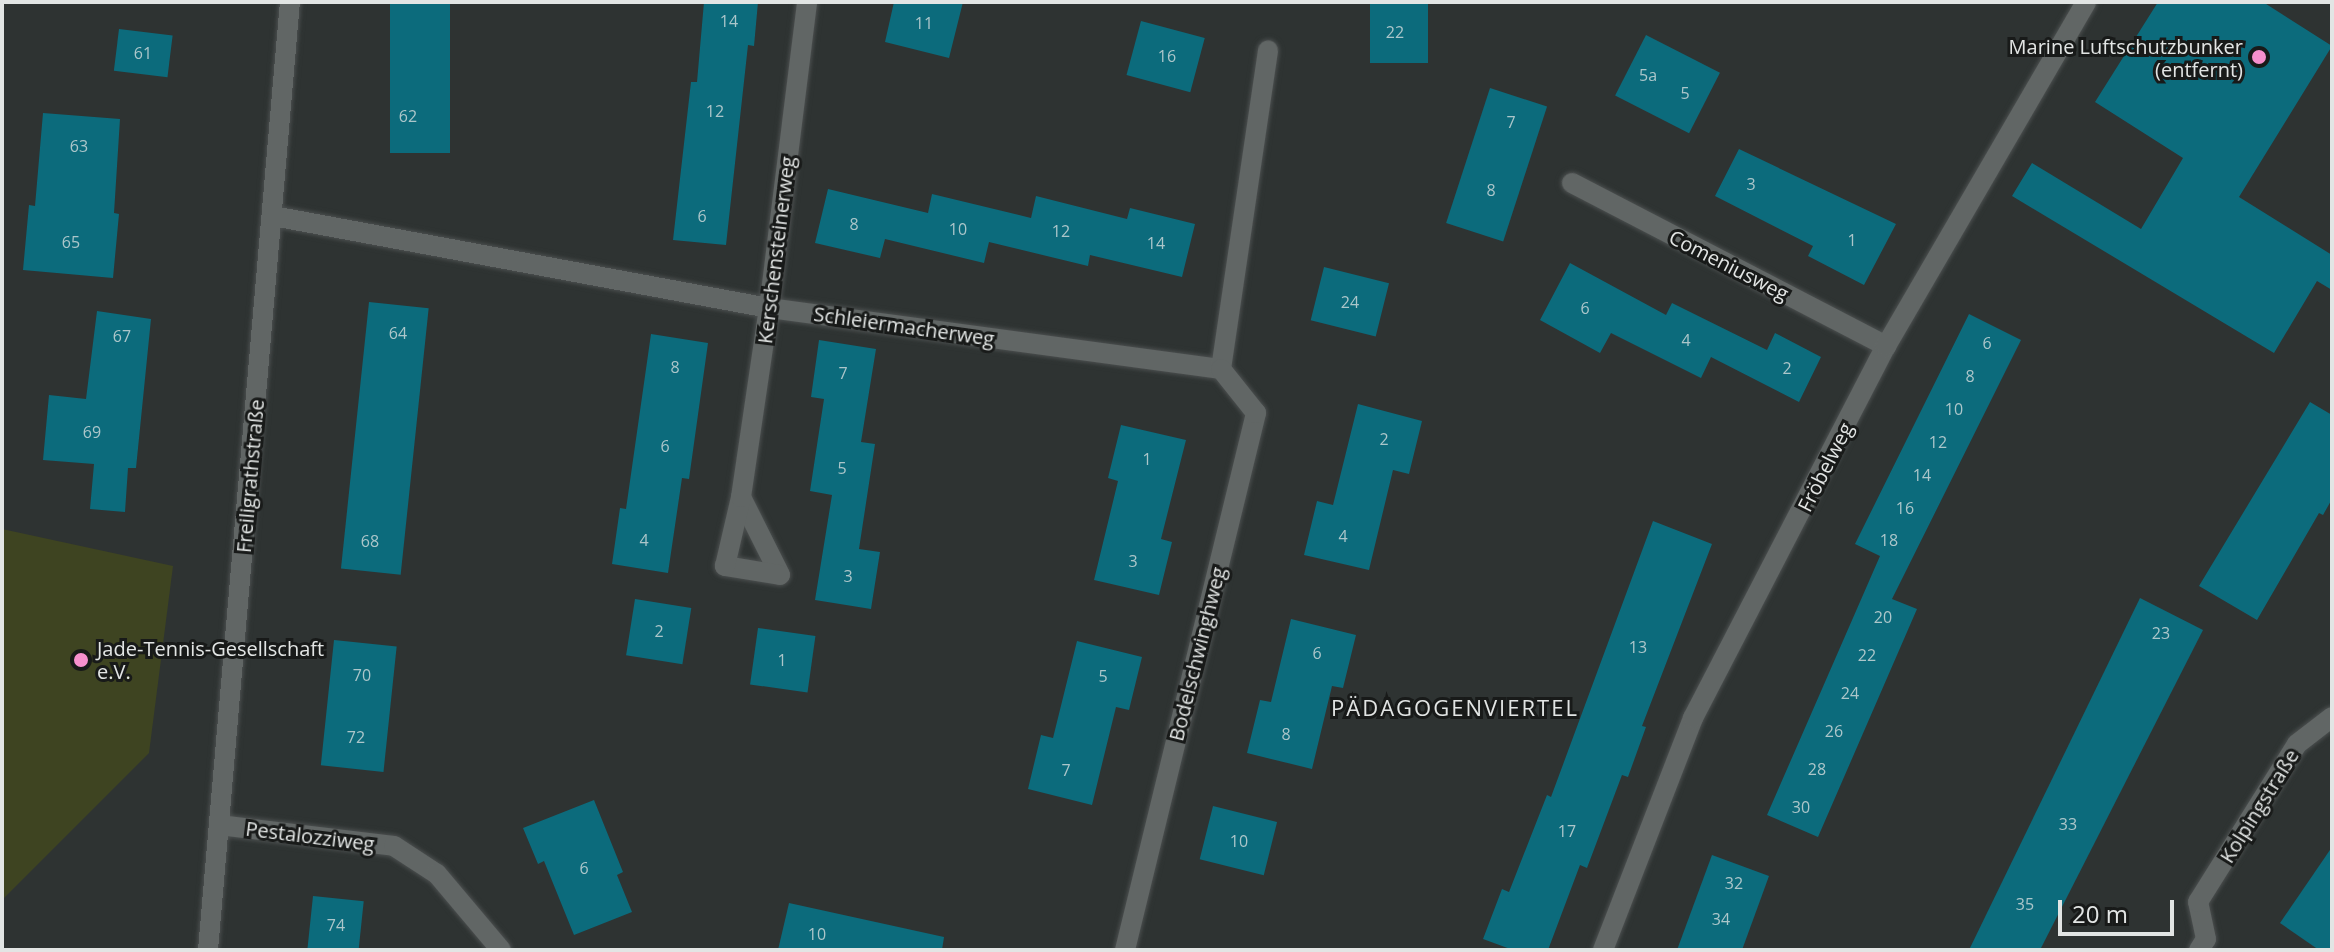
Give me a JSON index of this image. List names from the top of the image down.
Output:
{
  "streets": {
    "street": [
      "Kerschensteinerweg",
      "Comeniusweg",
      "Schleiermacherweg",
      "Fröbelweg",
      "Freiligrathstraße",
      "Bodelschwinghweg",
      "Kolpingstraße",
      "Pestalozziweg"
    ]
  },
  "crossings": [
    ["Kerschensteinerweg", "Schleiermacherweg"],
    ["Comeniusweg", "Fröbelweg"],
    ["Schleiermacherweg", "Freiligrathstraße"],
    ["Schleiermacherweg", "Bodelschwinghweg"],
    ["Freiligrathstraße", "Pestalozziweg"]
  ],
  "districts": ["PÄDAGOGENVIERTEL"],
  "places": ["Marine Luftschutzbunker (entfernt)", "Jade-Tennis-Gesellschaft e.V."],
  "house_numbers": [
    "14",
    "11",
    "22",
    "61",
    "16",
    "5a",
    "5",
    "12",
    "62",
    "7",
    "63",
    "3",
    "8",
    "6",
    "8",
    "10",
    "12",
    "1",
    "65",
    "14",
    "24",
    "6",
    "64",
    "67",
    "4",
    "6",
    "8",
    "2",
    "7",
    "8",
    "10",
    "69",
    "2",
    "12",
    "6",
    "1",
    "5",
    "14",
    "16",
    "4",
    "4",
    "18",
    "68",
    "3",
    "3",
    "20",
    "2",
    "23",
    "13",
    "6",
    "22",
    "1",
    "70",
    "5",
    "24",
    "26",
    "8",
    "72",
    "28",
    "7",
    "30",
    "33",
    "17",
    "10",
    "6",
    "32",
    "35",
    "34",
    "74",
    "10"
  ],
  "scale_bar": "20 m"
}
